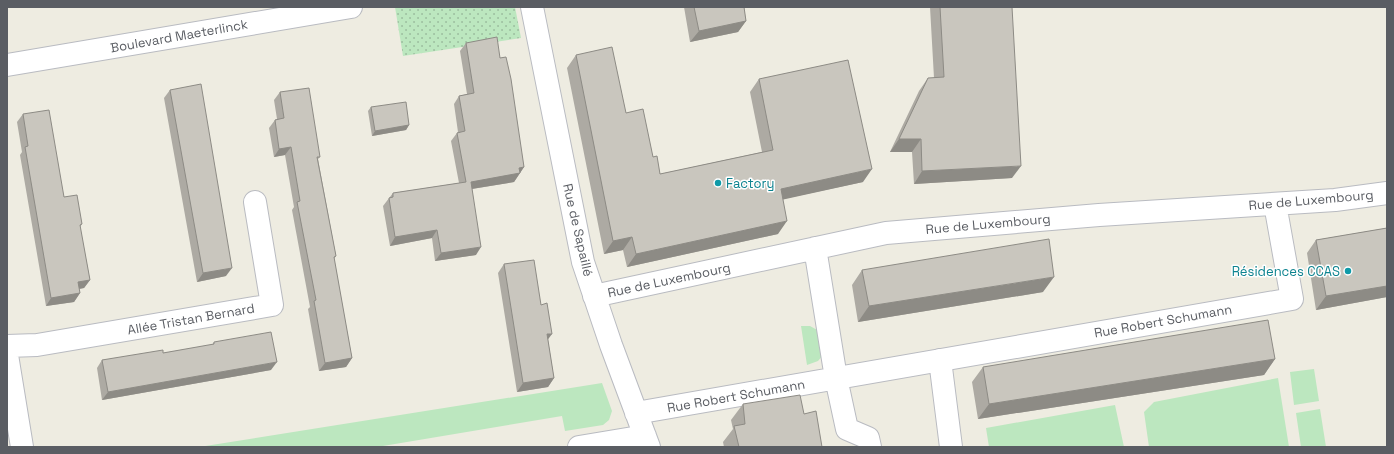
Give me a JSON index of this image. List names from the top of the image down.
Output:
{
  "streets": {
    "street": [
      "Boulevard Maeterlinck",
      "Rue de Luxembourg",
      "Rue de Sapaillé",
      "Allée Tristan Bernard",
      "Rue Robert Schumann"
    ]
  },
  "crossings": [
    ["Rue de Luxembourg", "Rue de Sapaillé"],
    ["Rue de Luxembourg", "Rue Robert Schumann"],
    ["Rue de Sapaillé", "Rue Robert Schumann"]
  ],
  "places": ["Factory", "Résidences CCAS"]
}
